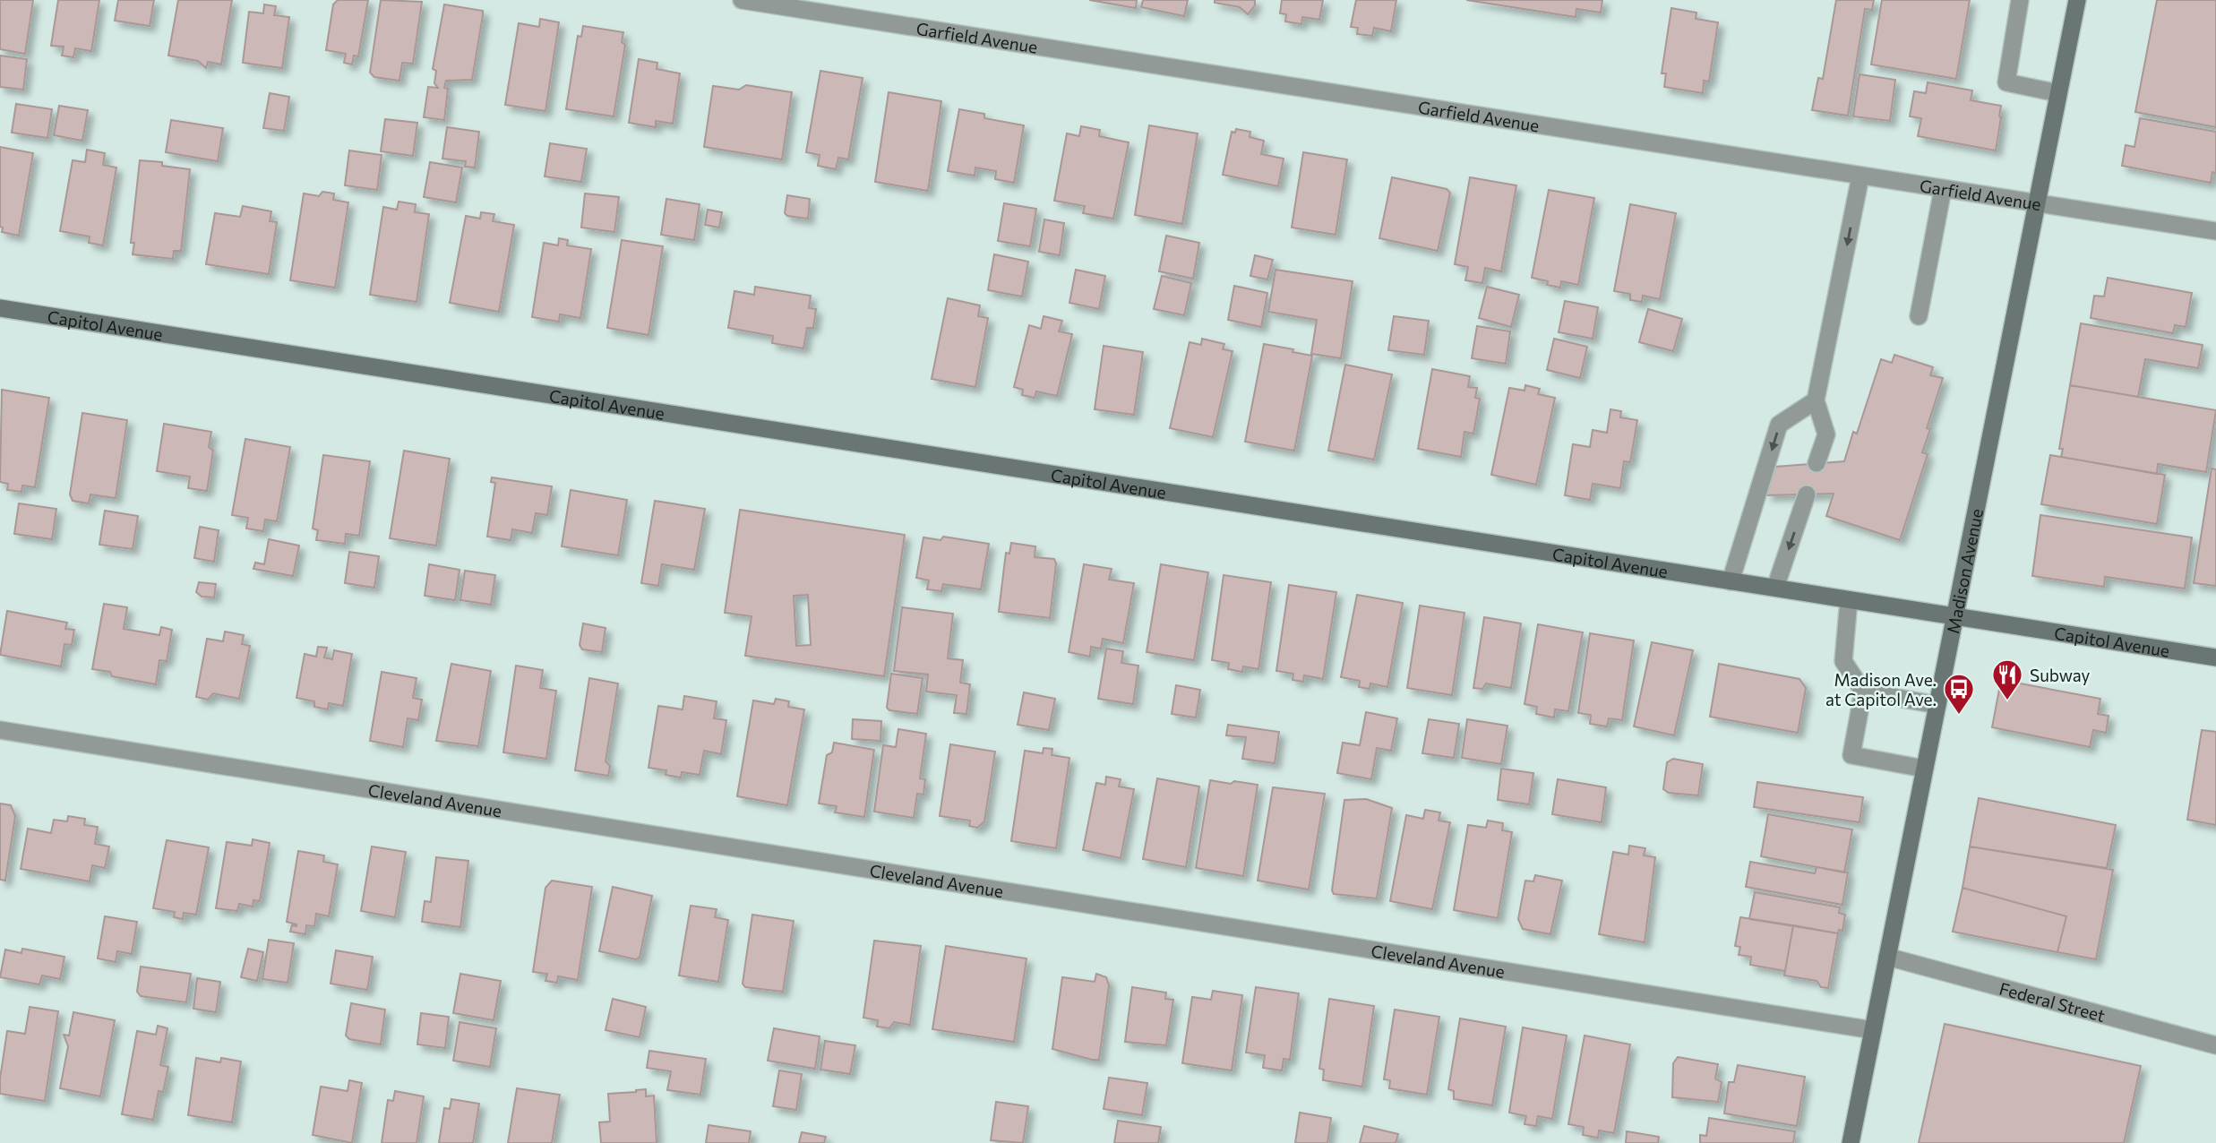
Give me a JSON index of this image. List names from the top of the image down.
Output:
{
  "streets": {
    "main road": ["Capitol Avenue", "Madison Avenue"],
    "street": ["Garfield Avenue", "Cleveland Avenue", "Federal Street"]
  },
  "crossings": [
    ["Garfield Avenue", "Madison Avenue"],
    ["Capitol Avenue", "Madison Avenue"],
    ["Madison Avenue", "Cleveland Avenue"],
    ["Madison Avenue", "Federal Street"]
  ],
  "places": {
    "restaurant": ["Subway"],
    "bus stop": ["Madison Ave. at Capitol Ave."]
  }
}
